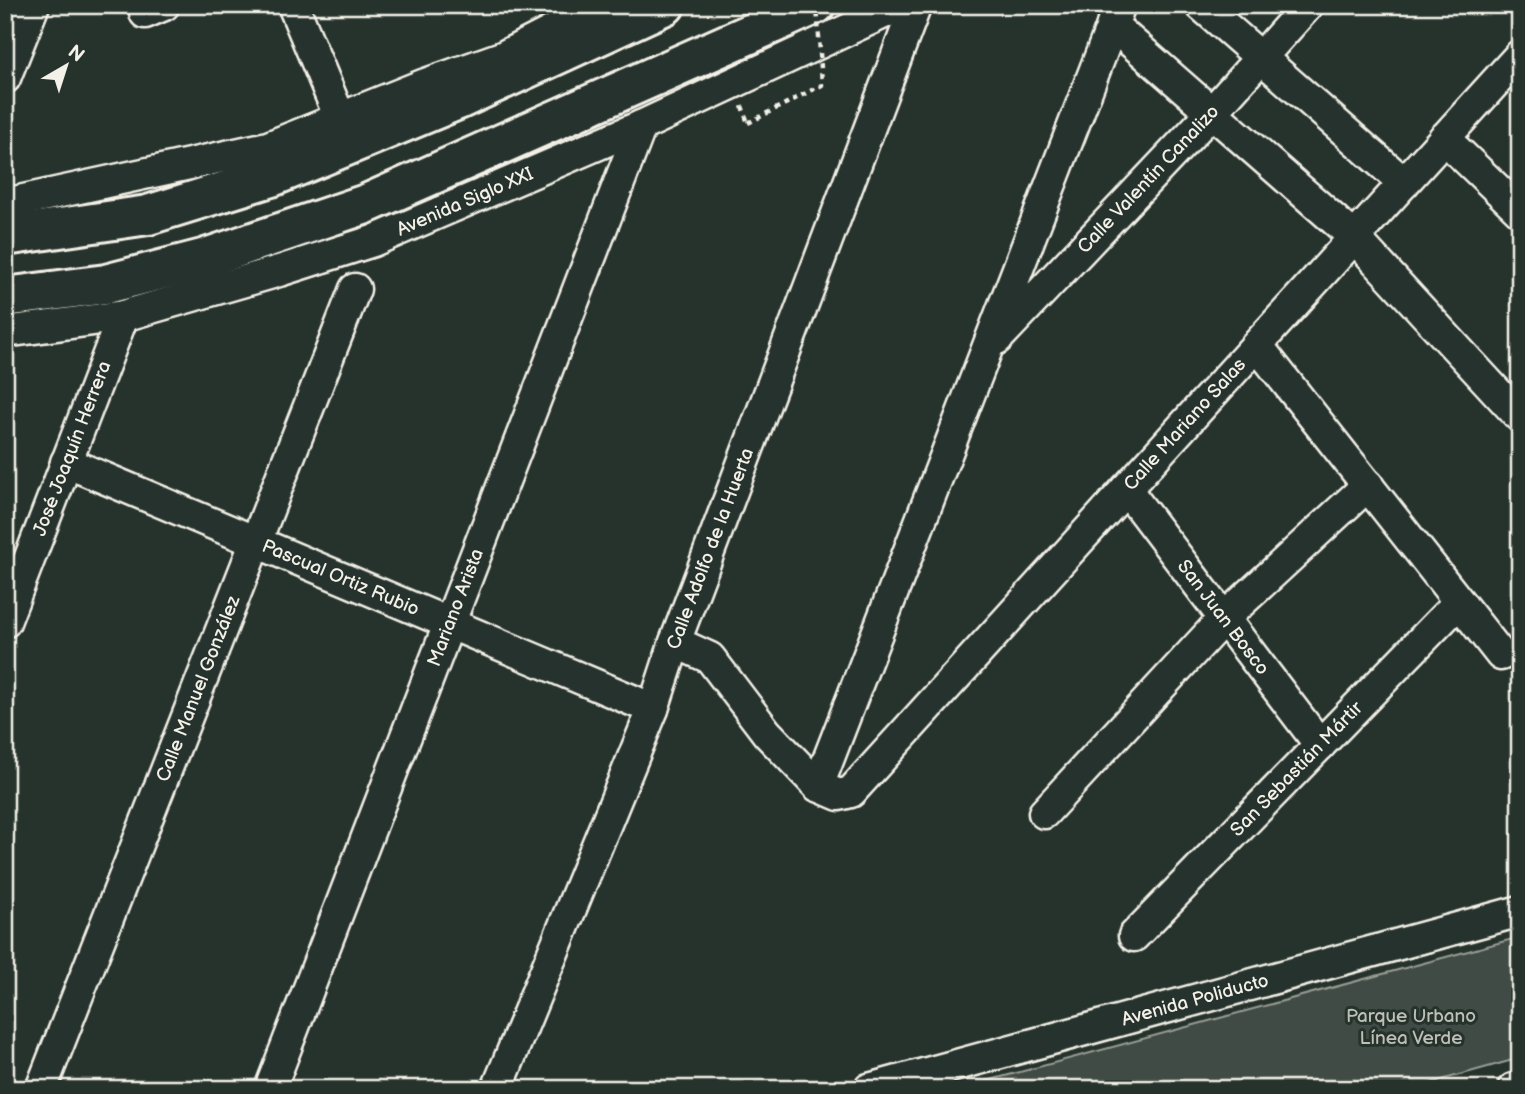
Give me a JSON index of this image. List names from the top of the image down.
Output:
{
  "streets": {
    "highway": ["Avenida Siglo XXI"],
    "street": [
      "Calle Valentín Canalizo",
      "Calle Mariano Salas",
      "José Joaquín Herrera",
      "Calle Adolfo de la Huerta",
      "Pascual Ortiz Rubio",
      "Mariano Arista",
      "San Juan Bosco",
      "Calle Manuel González",
      "San Sebastián Mártir",
      "Avenida Poliducto"
    ]
  },
  "crossings": [
    ["Avenida Siglo XXI", "José Joaquín Herrera"],
    ["Avenida Siglo XXI", "Mariano Arista"],
    ["Calle Mariano Salas", "San Juan Bosco"],
    ["José Joaquín Herrera", "Pascual Ortiz Rubio"],
    ["Calle Adolfo de la Huerta", "Pascual Ortiz Rubio"],
    ["Pascual Ortiz Rubio", "Mariano Arista"],
    ["Pascual Ortiz Rubio", "Calle Manuel González"],
    ["San Juan Bosco", "San Sebastián Mártir"]
  ],
  "parks": ["Parque Urbano Línea Verde"],
  "north": "top right"
}
